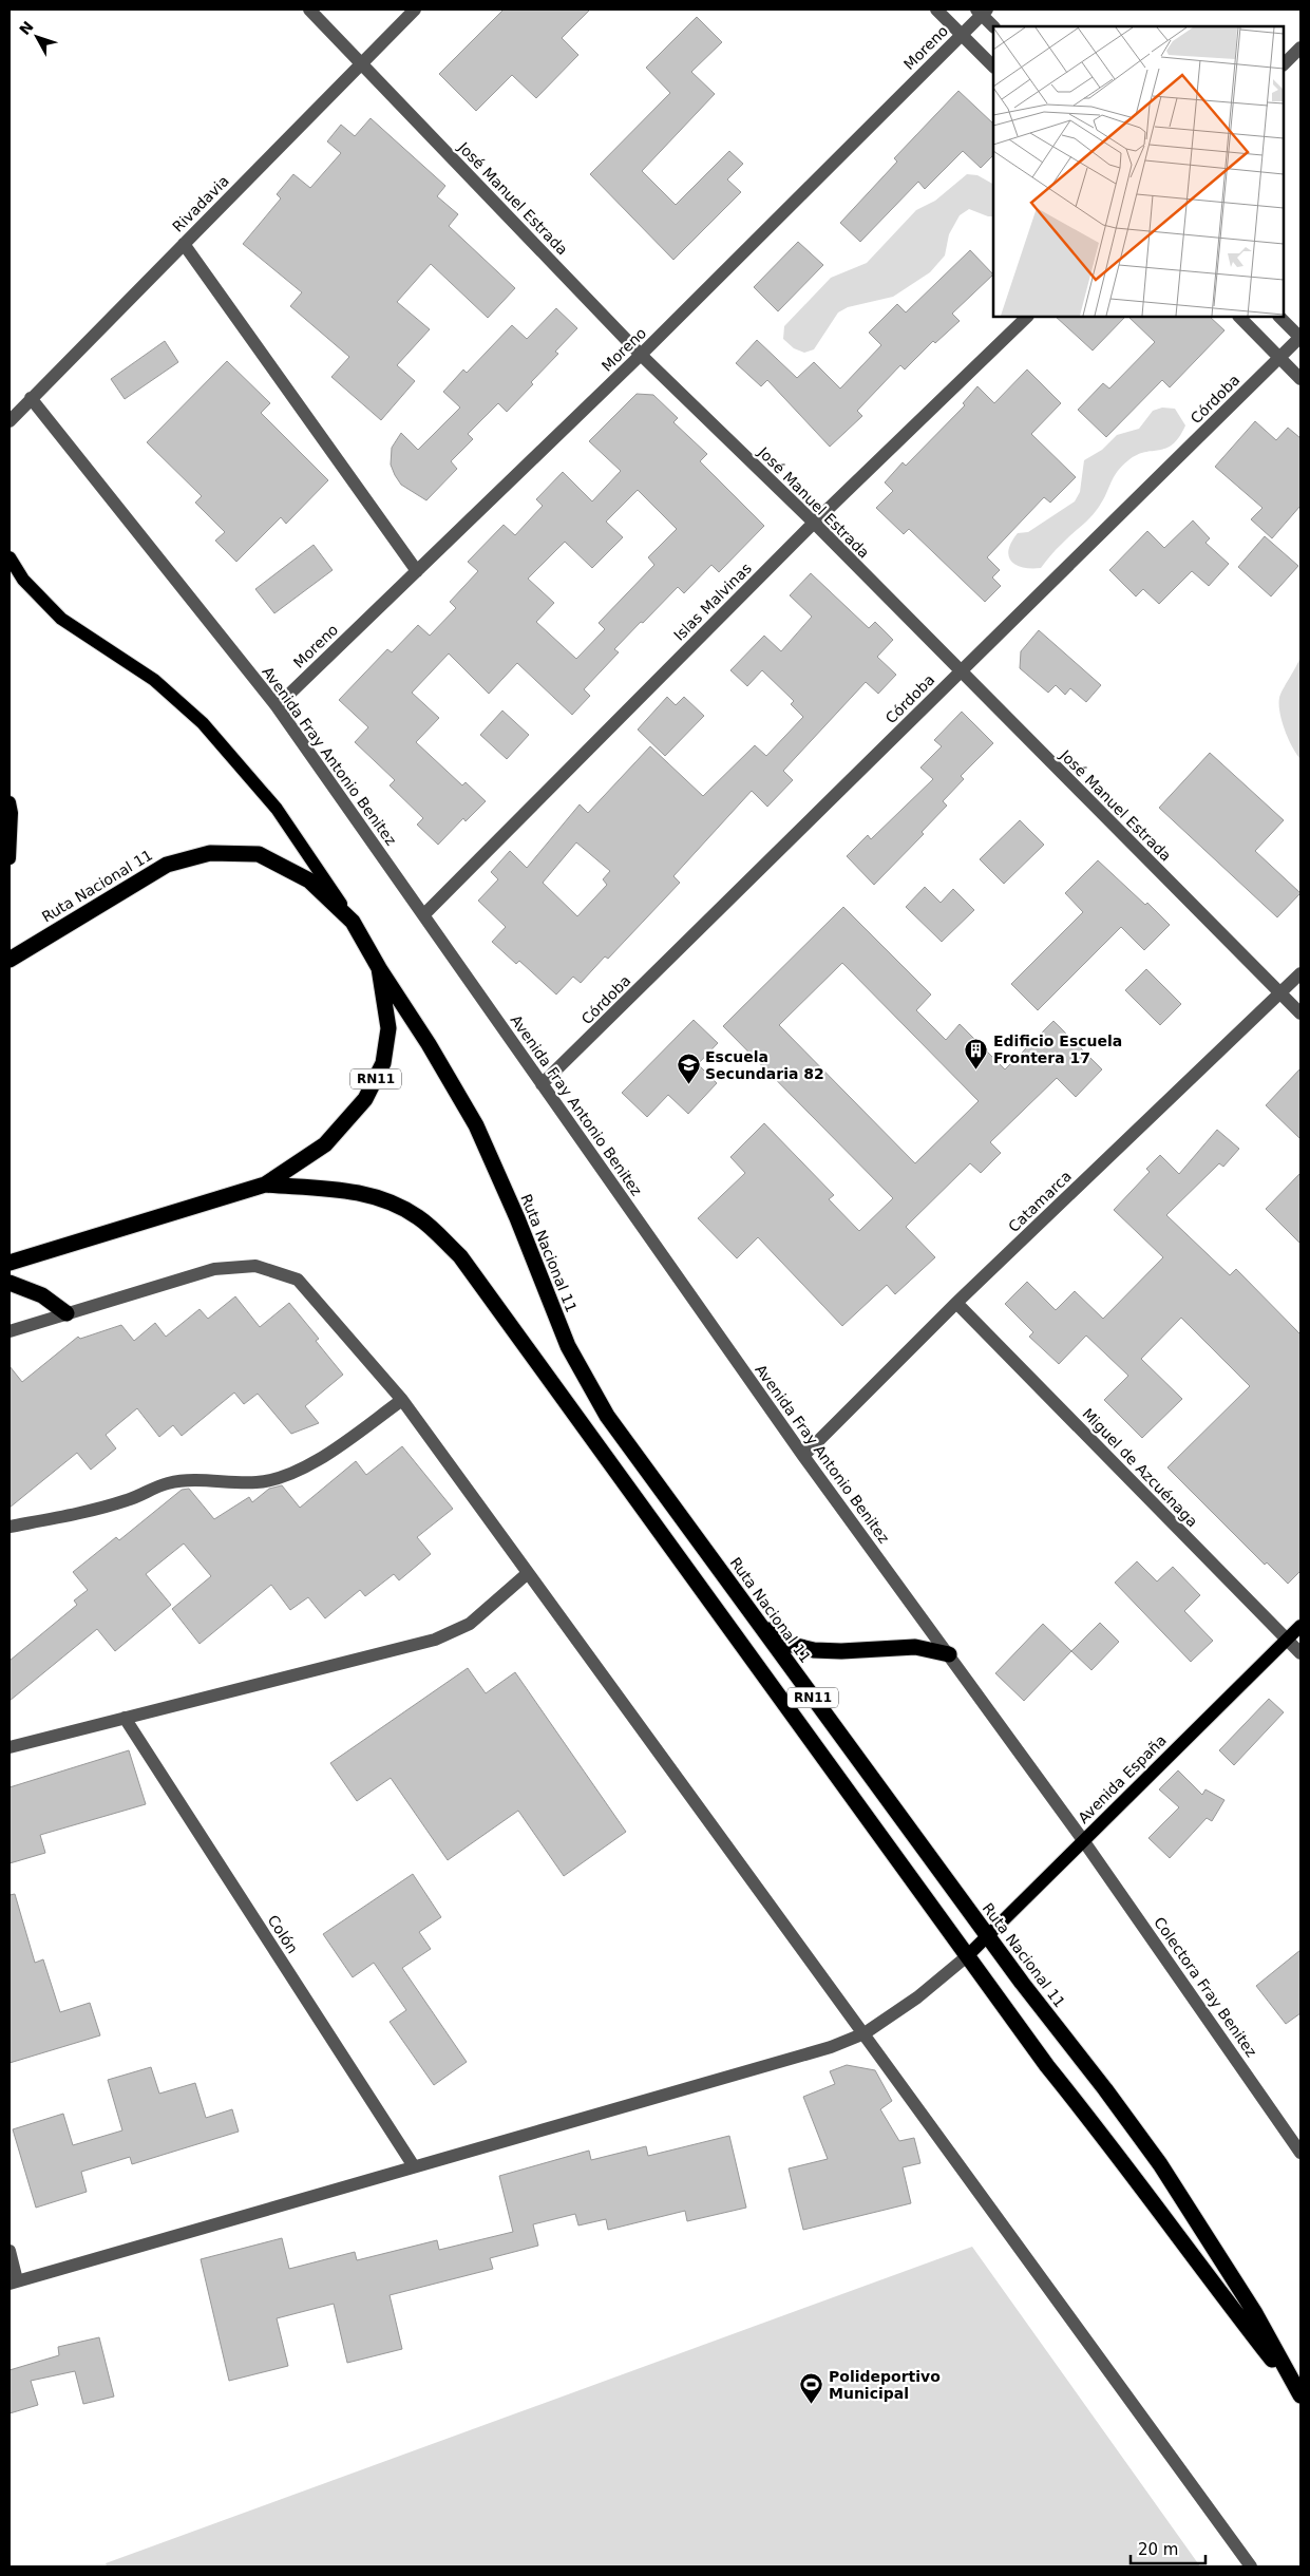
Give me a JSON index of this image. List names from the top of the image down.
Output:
{
  "streets": {
    "highway": ["Ruta Nacional 11", "RN11"],
    "main road": ["Avenida España"],
    "street": [
      "Moreno",
      "José Manuel Estrada",
      "Rivadavia",
      "Córdoba",
      "Islas Malvinas",
      "Avenida Fray Antonio Benitez",
      "Catamarca",
      "Miguel de Azcuénaga",
      "Colón",
      "Colectora Fray Benitez"
    ]
  },
  "crossings": [
    ["Moreno", "José Manuel Estrada"],
    ["Moreno", "Avenida Fray Antonio Benitez"],
    ["José Manuel Estrada", "Rivadavia"],
    ["José Manuel Estrada", "Córdoba"],
    ["José Manuel Estrada", "Islas Malvinas"],
    ["José Manuel Estrada", "Catamarca"],
    ["Rivadavia", "Avenida Fray Antonio Benitez"],
    ["Córdoba", "Avenida Fray Antonio Benitez"],
    ["Islas Malvinas", "Avenida Fray Antonio Benitez"],
    ["Avenida Fray Antonio Benitez", "Catamarca"],
    ["Avenida Fray Antonio Benitez", "Avenida España"],
    ["Avenida Fray Antonio Benitez", "Colectora Fray Benitez"],
    ["Ruta Nacional 11", "Avenida España"],
    ["Catamarca", "Miguel de Azcuénaga"],
    ["Miguel de Azcuénaga", "Avenida España"],
    ["Avenida España", "Colectora Fray Benitez"]
  ],
  "places": {
    "building": ["Edificio Escuela Frontera 17"],
    "school or university": ["Escuela Secundaria 82"],
    "sports": ["Polideportivo Municipal"]
  },
  "scale_bar": "20 m",
  "north": "top left"
}
